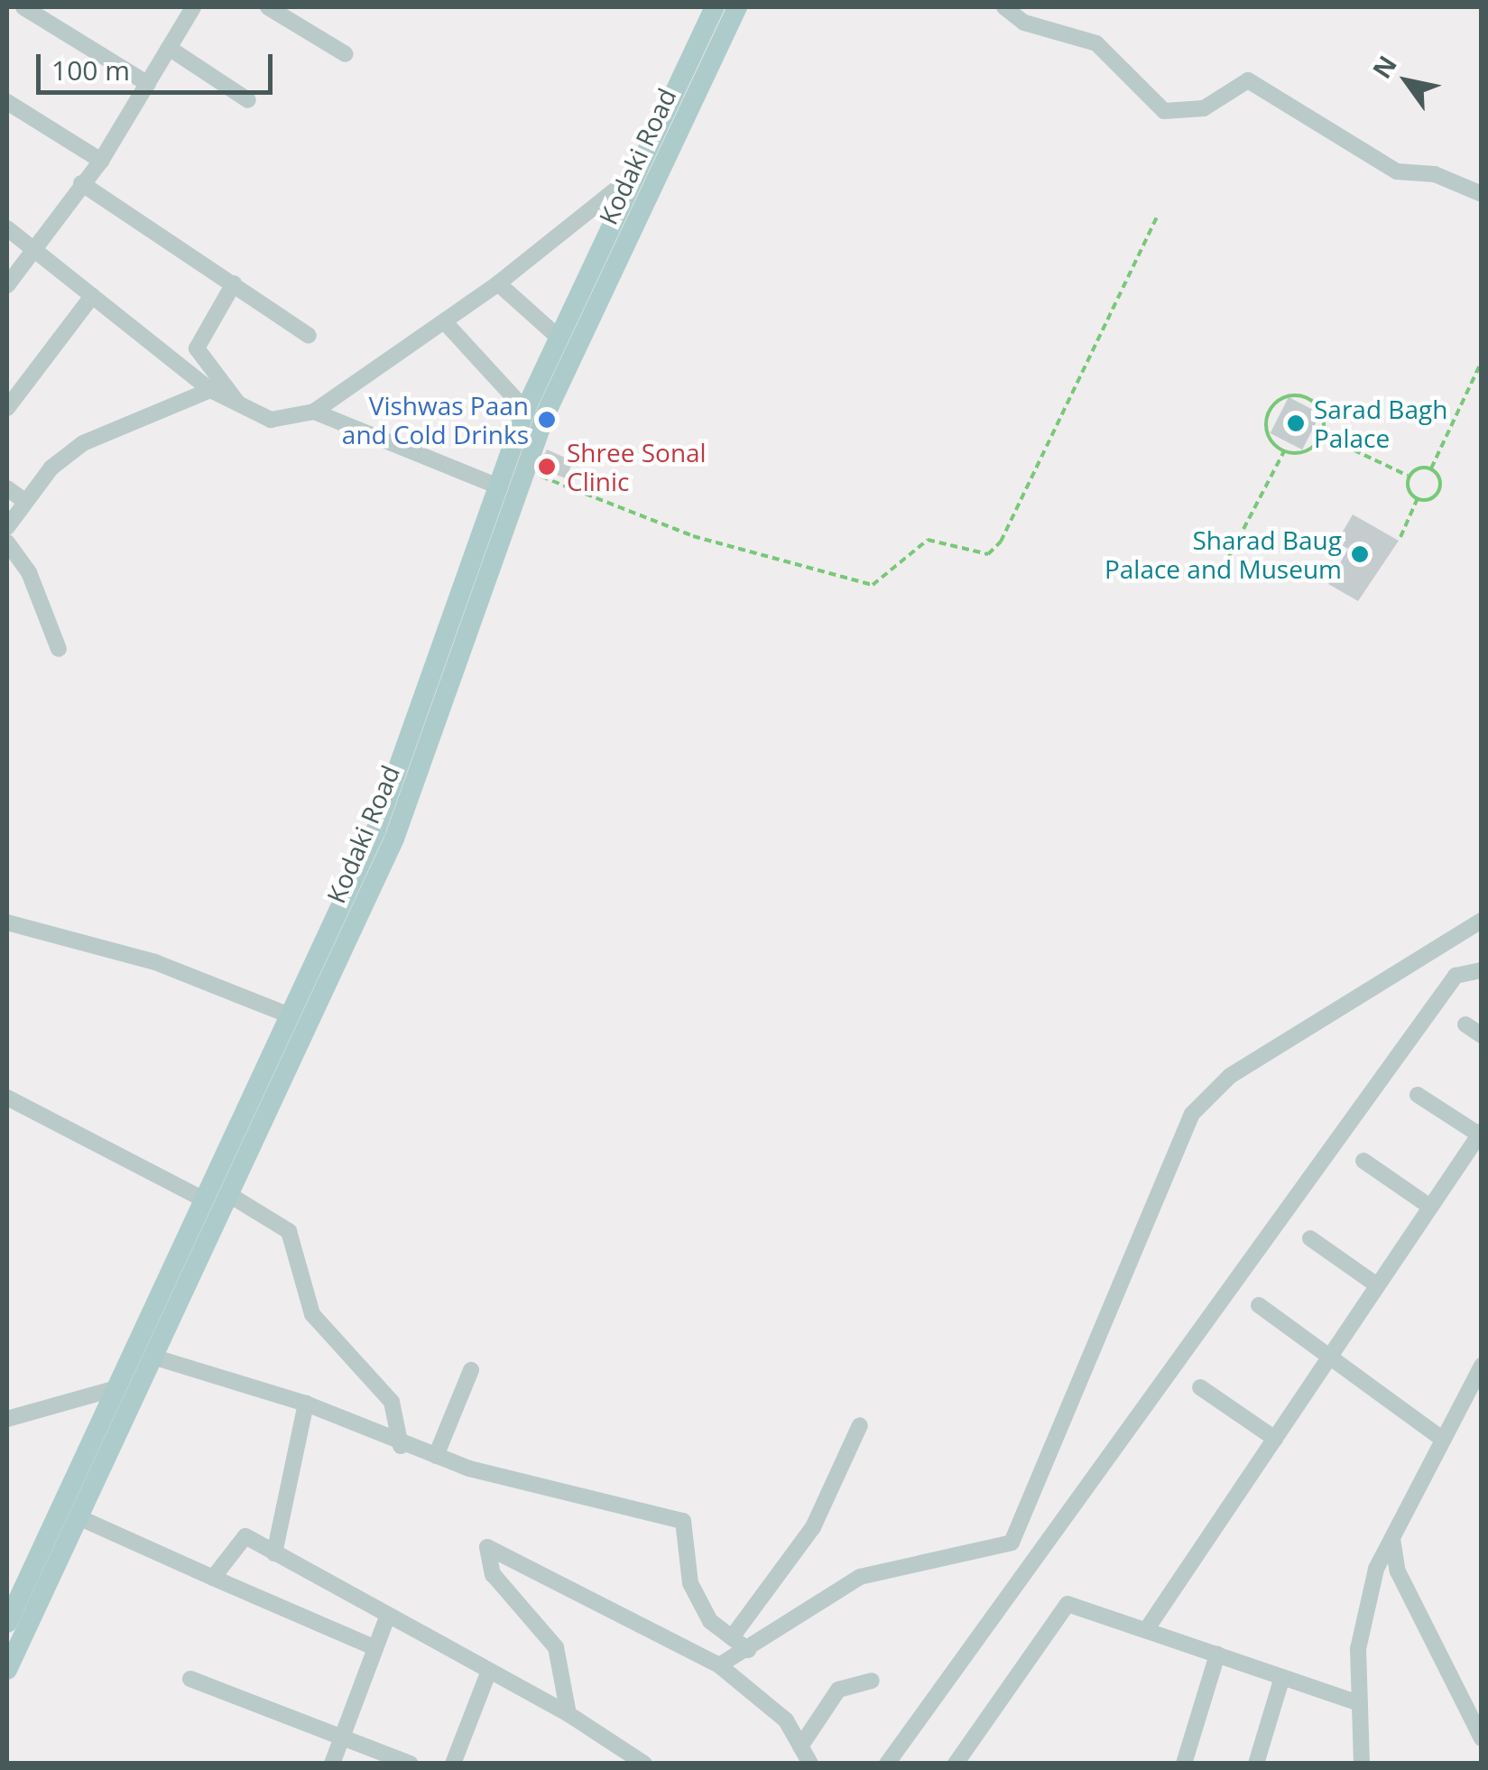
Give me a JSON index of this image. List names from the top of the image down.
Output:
{
  "streets": {
    "main road": ["Kodaki Road"]
  },
  "places": [
    "Vishwas Paan and Cold Drinks",
    "Sarad Bagh Palace",
    "Shree Sonal Clinic",
    "Sharad Baug Palace and Museum"
  ],
  "scale_bar": "100 m",
  "north": "top left"
}
